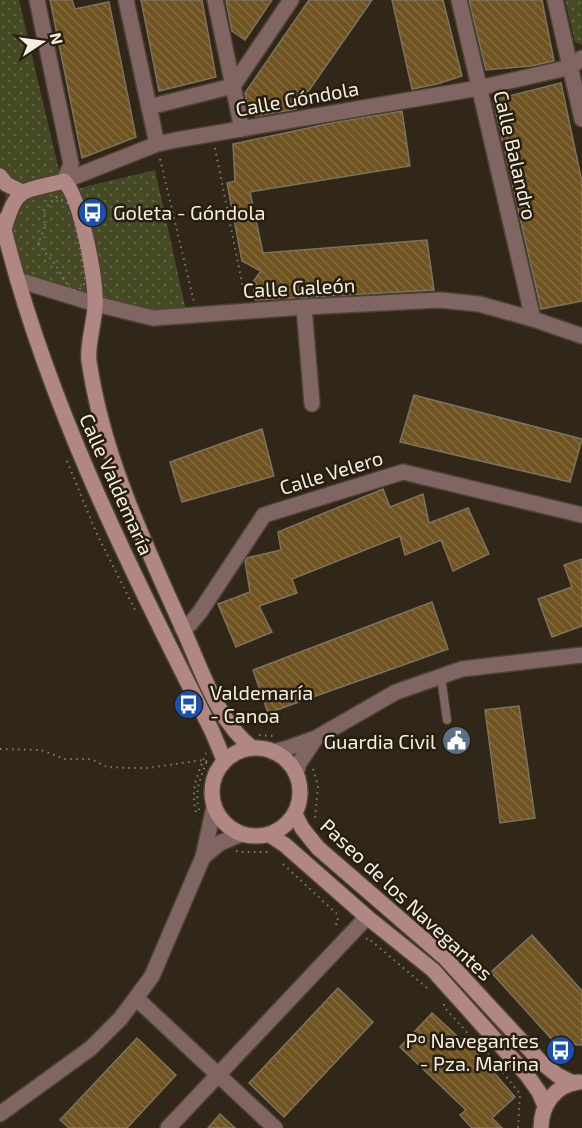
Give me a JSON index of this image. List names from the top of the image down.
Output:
{
  "streets": {
    "main road": ["Calle Valdemaría", "Paseo de los Navegantes"],
    "street": [
      "Calle Góndola",
      "Calle Balandro",
      "Calle Galeón",
      "Calle Velero"
    ]
  },
  "crossings": [
    ["Calle Góndola", "Calle Balandro"],
    ["Calle Góndola", "Calle Valdemaría"],
    ["Calle Balandro", "Calle Galeón"],
    ["Calle Galeón", "Calle Valdemaría"],
    ["Calle Velero", "Calle Valdemaría"]
  ],
  "places": {
    "bus stop": ["Goleta - Góndola", "Valdemaría - Canoa", "Pº Navegantes - Pza. Marina"],
    "public building": ["Guardia Civil"]
  },
  "north": "right"
}
